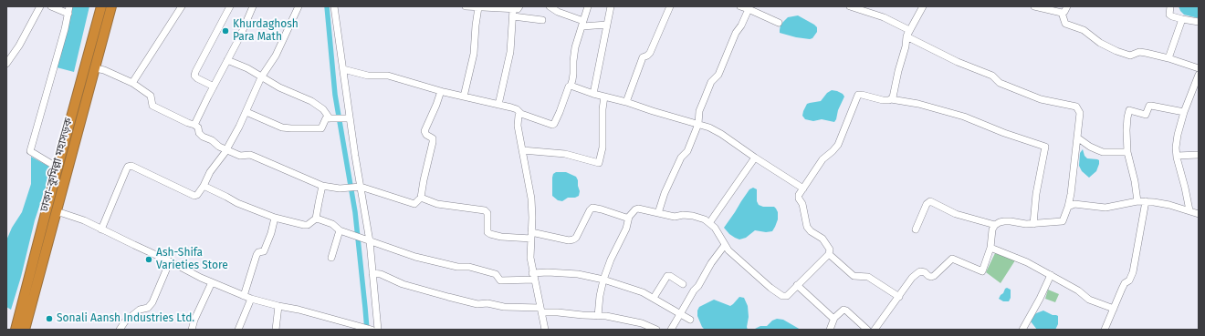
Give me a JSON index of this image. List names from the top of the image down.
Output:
{
  "streets": {
    "highway": ["ঢাকা–কুমিল্লা মহাসড়ক"]
  },
  "places": ["Khurdaghosh Para Math", "Ash-Shifa Varieties Store", "Sonali Aansh Industries Ltd."]
}
